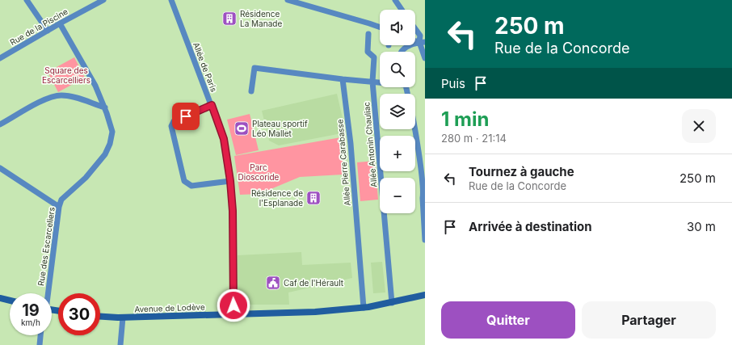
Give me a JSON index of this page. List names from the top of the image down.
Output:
{
  "streets": {
    "street": [
      "Rue de la Piscine",
      "Allée de Paris",
      "Allée Antonin Chauliac",
      "Allée Pierre Carabasse",
      "Rue des Escarceliers",
      "Avenue de Lodève"
    ]
  },
  "crossings": [
    ["Rue de la Piscine", "Rue des Escarceliers"],
    ["Allée de Paris", "Avenue de Lodève"],
    ["Allée Antonin Chauliac", "Avenue de Lodève"],
    ["Allée Pierre Carabasse", "Avenue de Lodève"]
  ],
  "parks": ["Square des Escarcelliers", "Parc Dioscoride"],
  "places": {
    "building": ["Résidence La Manade", "Résidence de l'Esplanade"],
    "sports": ["Plateau sportif Léo Mallet"],
    "public building": ["Caf de l'Hérault"]
  },
  "page": {
    "turn": ["250 m", "Rue de la Concorde"],
    "map_buttons": ["+", "−"],
    "then": "Puis",
    "heading": ["1 min", "280 m · 21:14"],
    "list": [
      {
        "name": "Tournez à gauche",
        "note": "Rue de la Concorde",
        "value": "250 m"
      },
      {
        "name": "Arrivée à destination",
        "value": "30 m"
      }
    ],
    "speed": "19 km/h",
    "limit": "30",
    "buttons": ["Quitter", "Partager"]
  }
}
